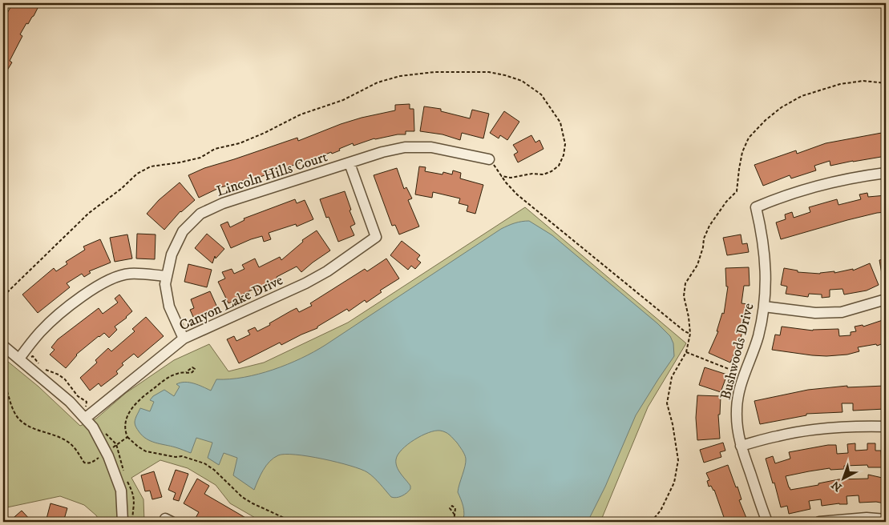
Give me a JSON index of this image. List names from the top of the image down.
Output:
{
  "streets": {
    "street": ["Lincoln Hills Court", "Canyon Lake Drive", "Bushwoods Drive"]
  },
  "crossings": [
    ["Lincoln Hills Court", "Canyon Lake Drive"]
  ],
  "north": "bottom left"
}
